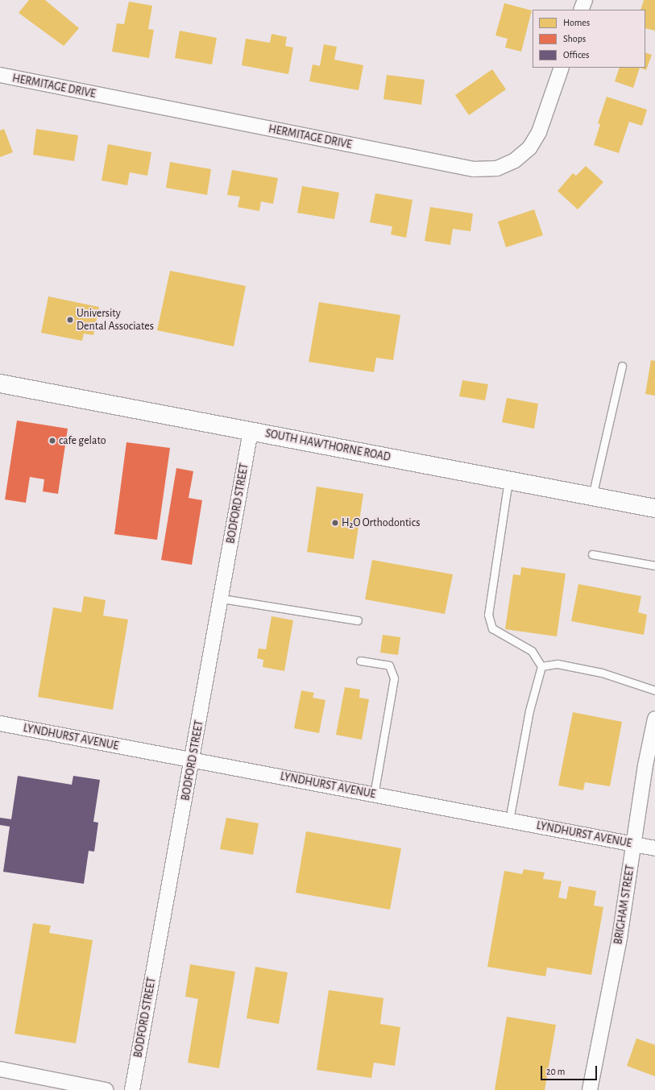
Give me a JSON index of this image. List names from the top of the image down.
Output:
{
  "streets": {
    "main road": ["SOUTH HAWTHORNE ROAD"],
    "street": [
      "HERMITAGE DRIVE",
      "BODFORD STREET",
      "LYNDHURST AVENUE",
      "BRIGHAM STREET"
    ]
  },
  "crossings": [
    ["SOUTH HAWTHORNE ROAD", "BODFORD STREET"],
    ["BODFORD STREET", "LYNDHURST AVENUE"],
    ["LYNDHURST AVENUE", "BRIGHAM STREET"]
  ],
  "places": ["University Dental Associates", "cafe gelato", "H₂O Orthodontics"],
  "legend": ["Homes", "Shops", "Offices"],
  "scale_bar": "20 m"
}
